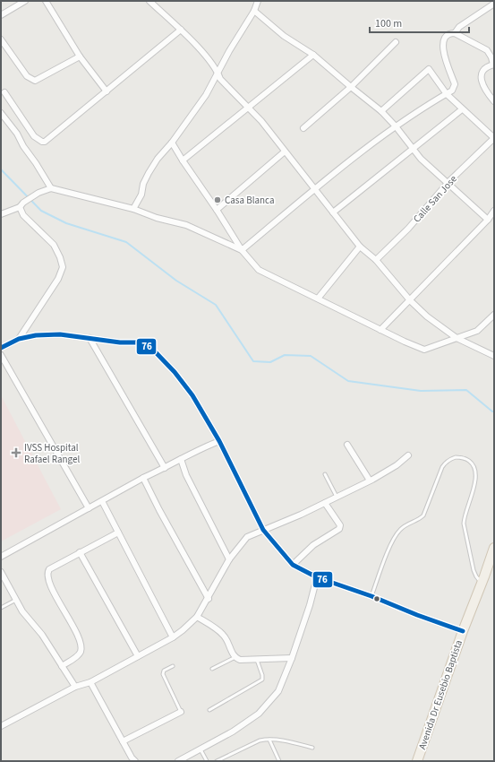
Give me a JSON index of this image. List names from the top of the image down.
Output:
{
  "streets": {
    "main road": ["Avenida Dr Eusebio Baptista"],
    "street": ["Calle San Jose"]
  },
  "places": {
    "other": ["Casa Blanca"],
    "health": ["IVSS Hospital Rafael Rangel"]
  },
  "lines": ["transit line 76"],
  "scale_bar": "100 m"
}
